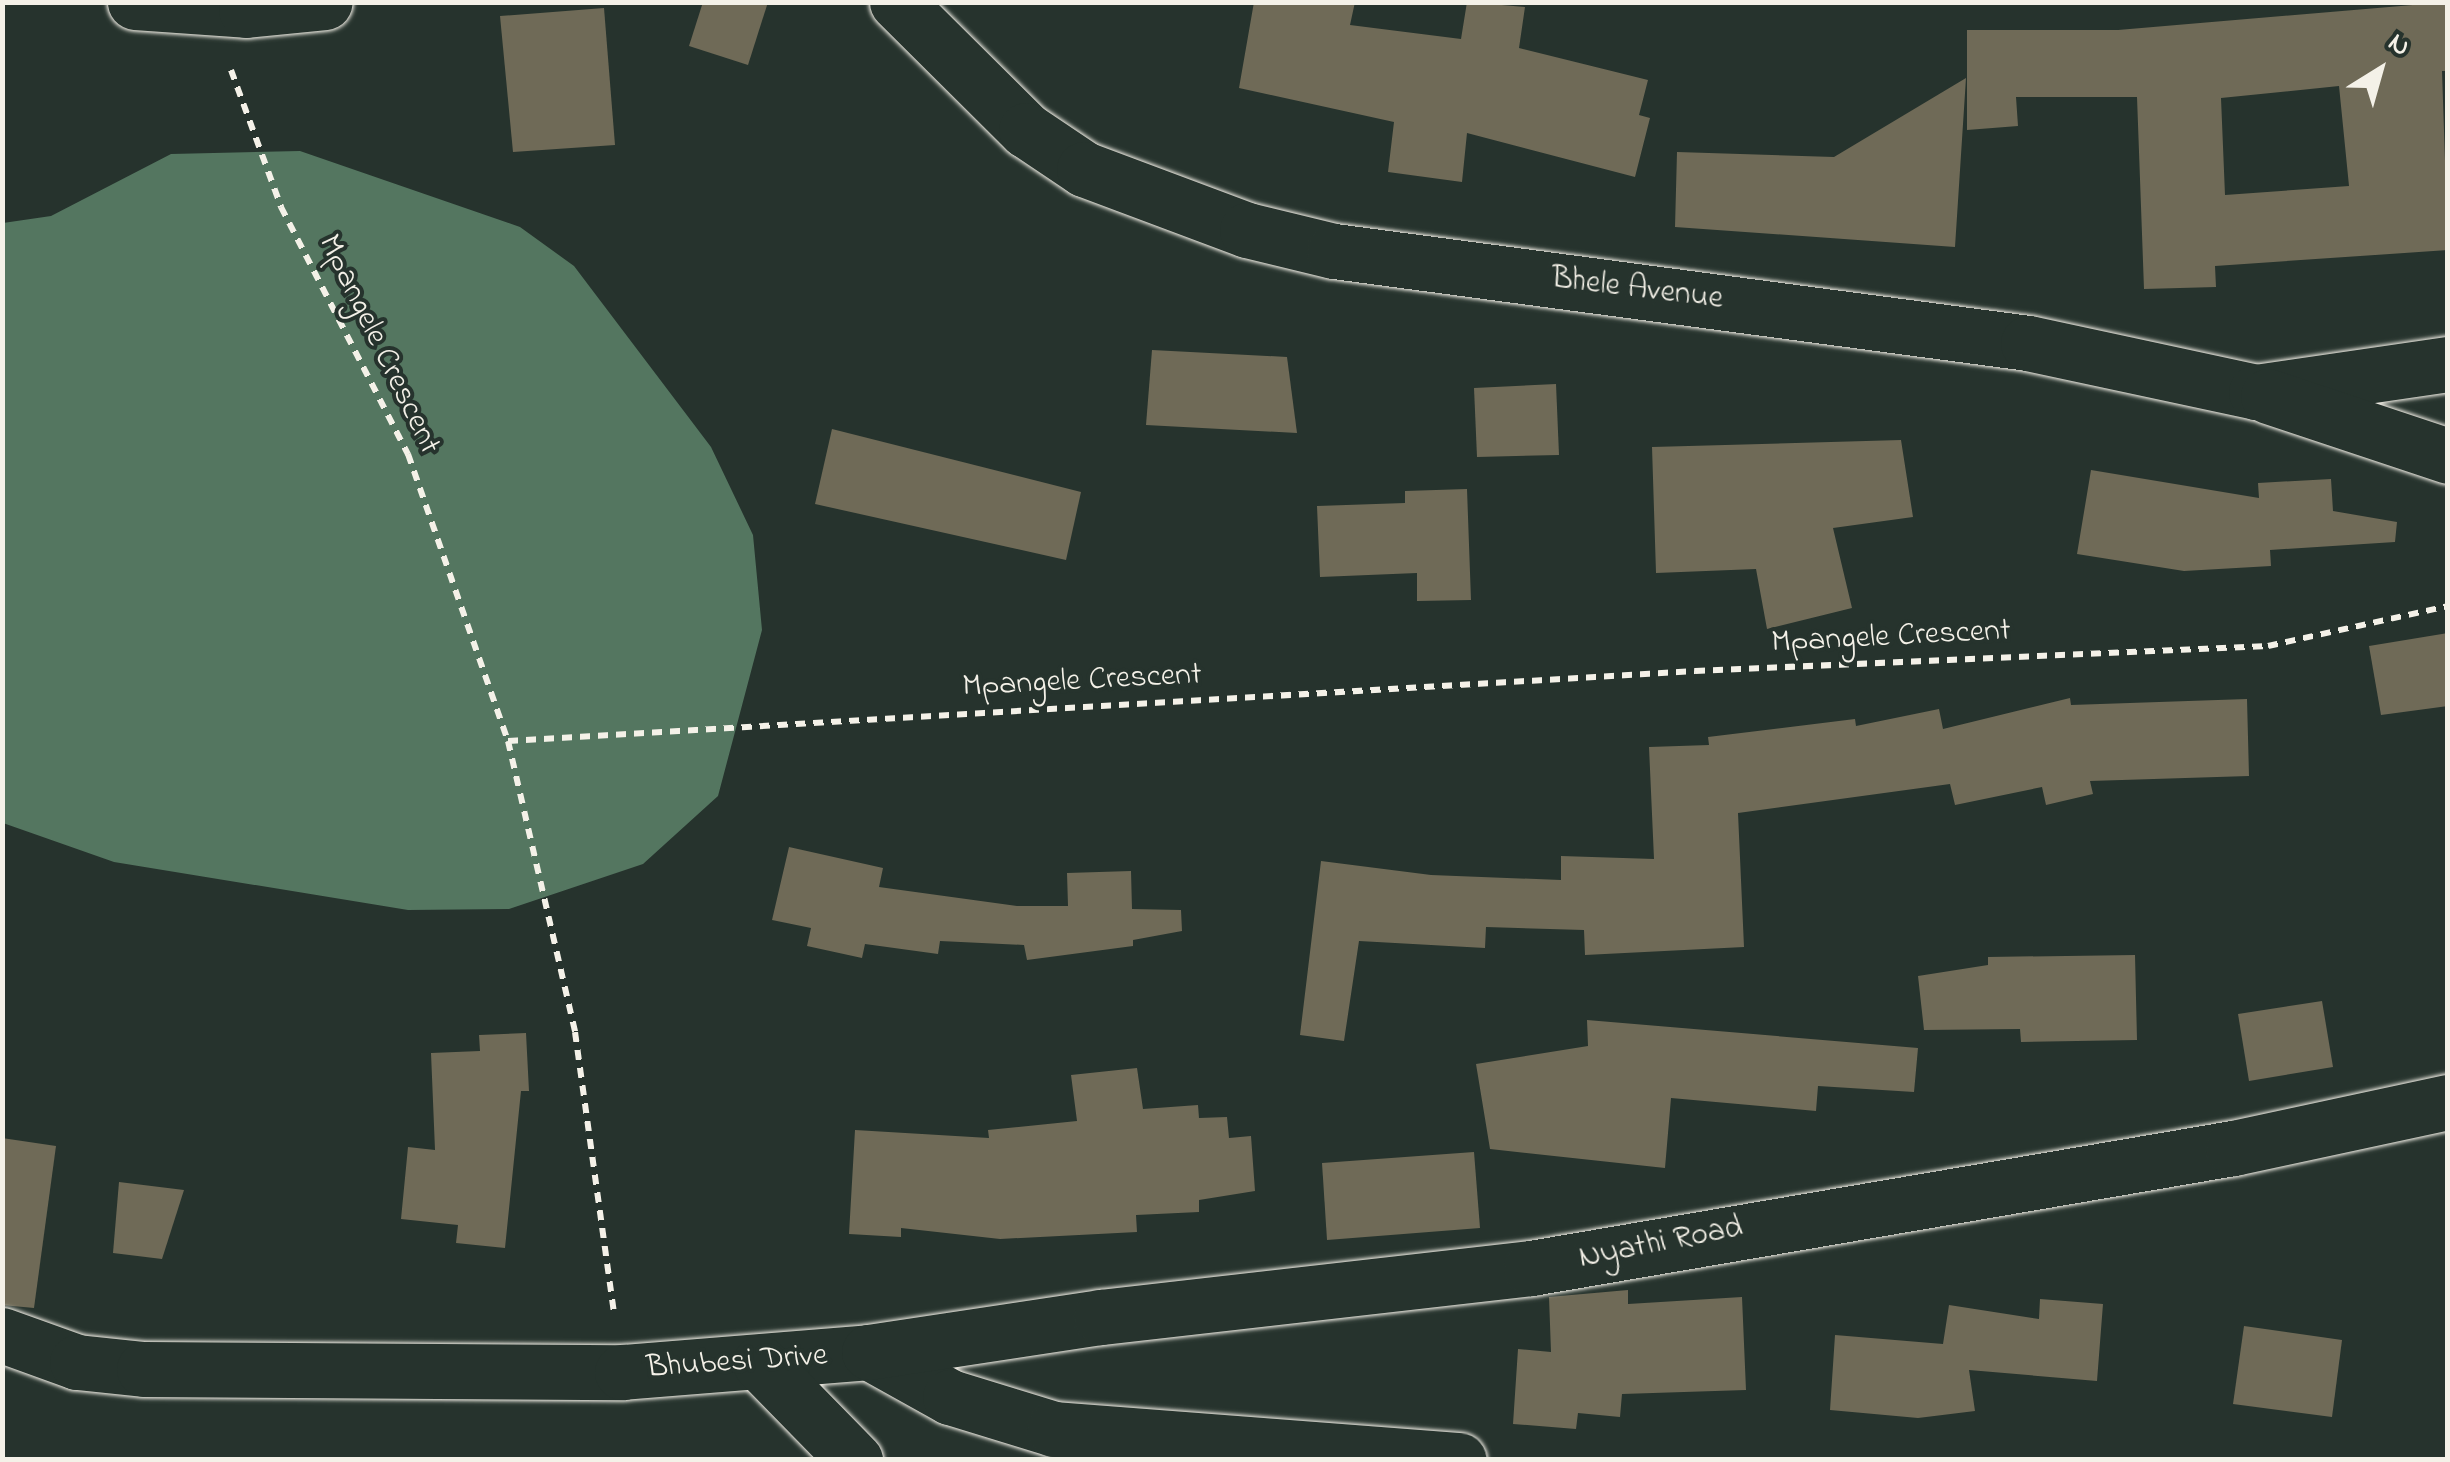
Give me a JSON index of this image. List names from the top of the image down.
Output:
{
  "streets": {
    "street": ["Bhele Avenue", "Nyathi Road", "Bhubesi Drive"],
    "path": ["Mpangele Crescent"]
  },
  "crossings": [
    ["Nyathi Road", "Bhubesi Drive"]
  ],
  "north": "top right"
}
